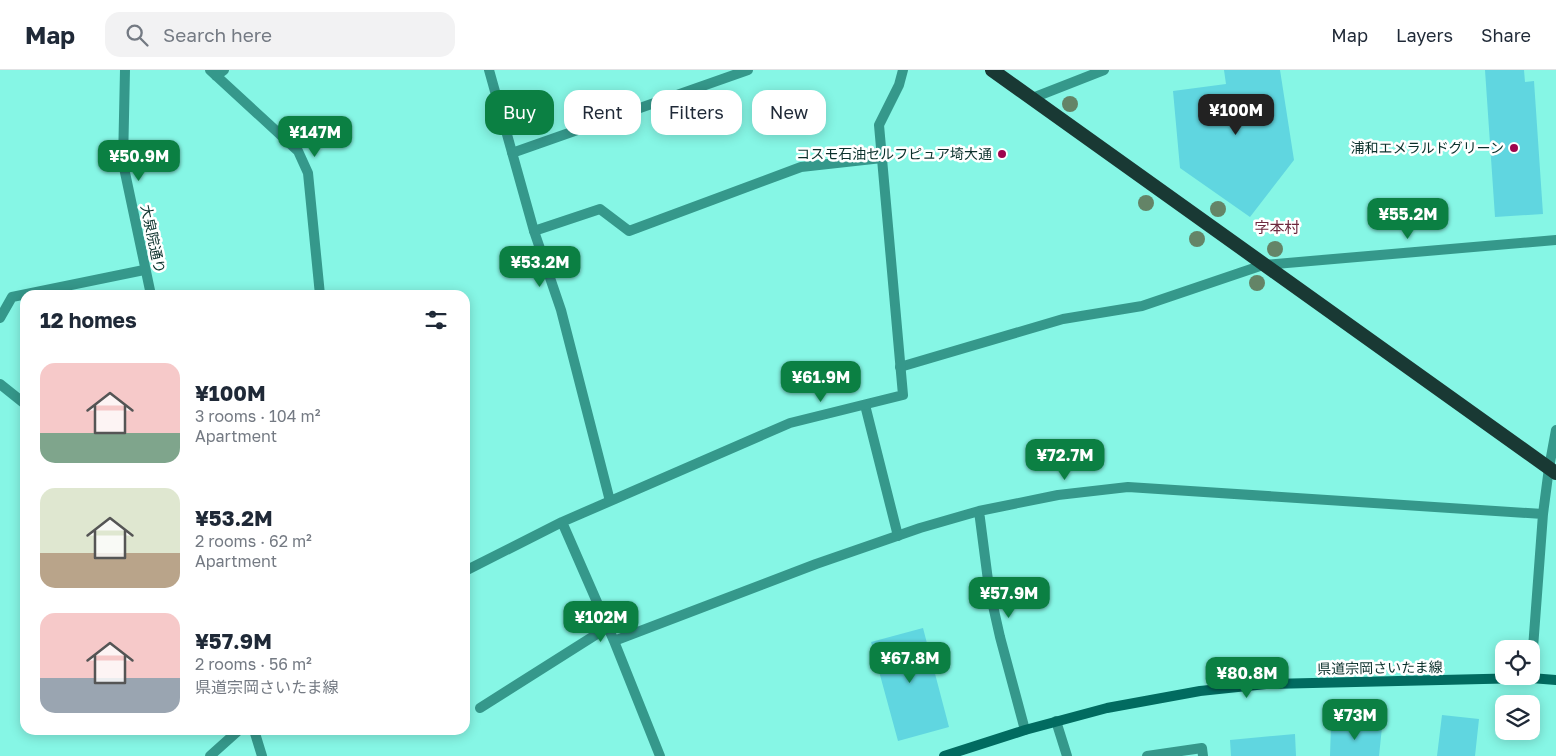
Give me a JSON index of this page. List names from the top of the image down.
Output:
{
  "streets": {
    "main road": ["県道宗岡さいたま線"],
    "street": ["大泉院通り"]
  },
  "districts": ["字本村"],
  "places": ["浦和エメラルドグリーン", "コスモ石油セルフピュア埼大通"],
  "page": {
    "header": "Map",
    "search": "Search here",
    "nav": ["Map", "Layers", "Share"],
    "chip": [
      "Buy",
      "Rent",
      "Filters",
      "New"
    ],
    "price": [
      "¥100M",
      "¥147M",
      "¥50.9M",
      "¥55.2M",
      "¥53.2M",
      "¥61.9M",
      "¥72.7M",
      "¥57.9M",
      "¥102M",
      "¥67.8M",
      "¥80.8M",
      "¥73M"
    ],
    "heading": "12 homes",
    "list": [
      {
        "name": "¥100M",
        "note": "3 rooms · 104 m² · Apartment"
      },
      {
        "name": "¥53.2M",
        "note": "2 rooms · 62 m² · Apartment"
      },
      {
        "name": "¥57.9M",
        "note": "2 rooms · 56 m² · 県道宗岡さいたま線"
      }
    ]
  }
}
